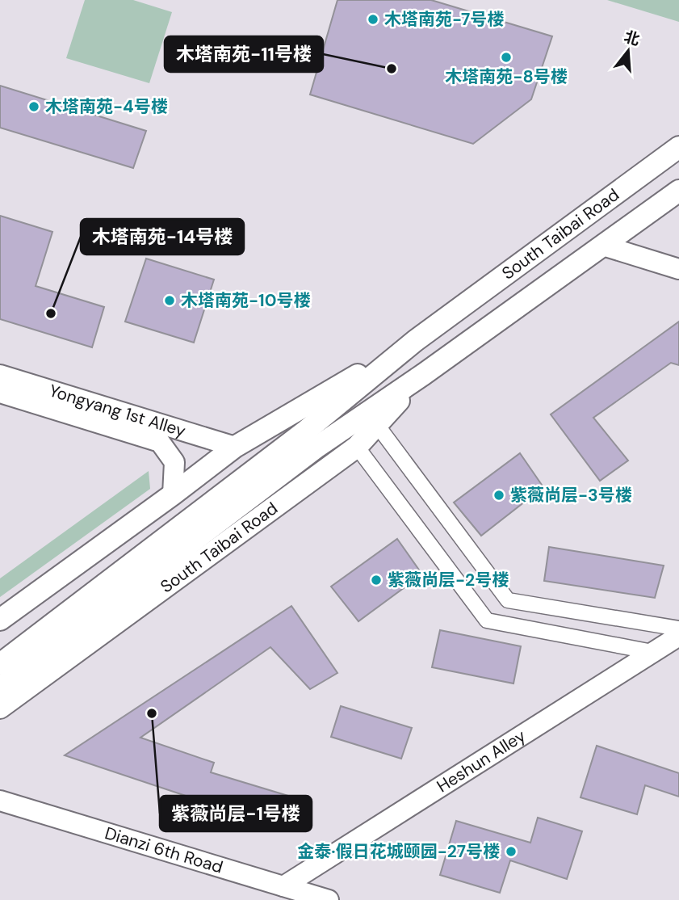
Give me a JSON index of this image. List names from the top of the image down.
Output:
{
  "streets": {
    "main road": ["South Taibai Road"],
    "street": ["Yongyang 1st Alley", "Heshun Alley", "Dianzi 6th Road"]
  },
  "crossings": [
    ["South Taibai Road", "Yongyang 1st Alley"],
    ["Heshun Alley", "Dianzi 6th Road"]
  ],
  "places": [
    "木塔南苑-7号楼",
    "木塔南苑-8号楼",
    "木塔南苑-11号楼",
    "木塔南苑-4号楼",
    "木塔南苑-10号楼",
    "木塔南苑-14号楼",
    "紫薇尚层-3号楼",
    "紫薇尚层-2号楼",
    "紫薇尚层-1号楼",
    "金泰·假日花城颐园-27号楼"
  ],
  "north": "top"
}
